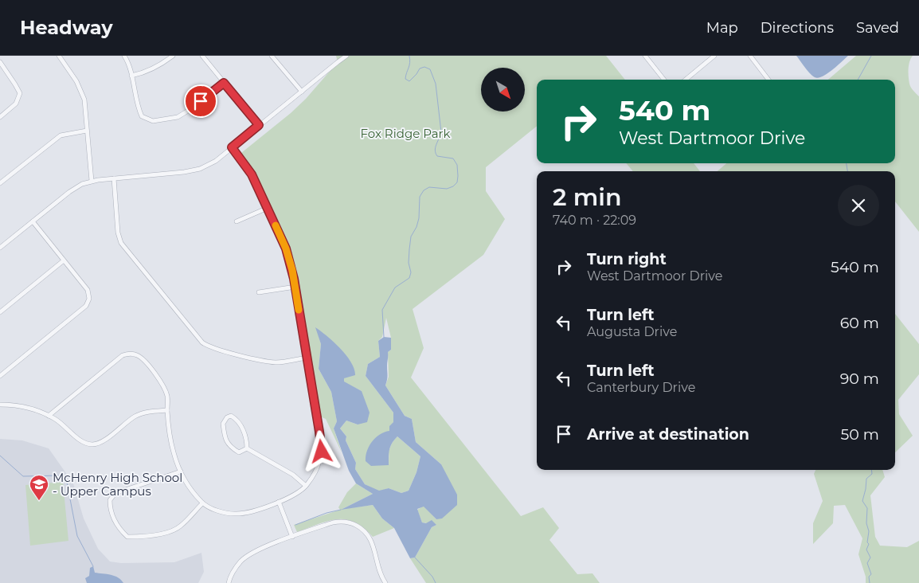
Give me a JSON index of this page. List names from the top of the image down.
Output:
{
  "parks": ["Fox Ridge Park"],
  "places": {
    "school or university": ["McHenry High School - Upper Campus"]
  },
  "north": "bottom right",
  "page": {
    "header": "Headway",
    "nav": ["Map", "Directions", "Saved"],
    "turn": ["540 m", "West Dartmoor Drive"],
    "heading": ["2 min", "740 m · 22:09"],
    "list": [
      {
        "name": "Turn right",
        "note": "West Dartmoor Drive",
        "value": "540 m"
      },
      {
        "name": "Turn left",
        "note": "Augusta Drive",
        "value": "60 m"
      },
      {
        "name": "Turn left",
        "note": "Canterbury Drive",
        "value": "90 m"
      },
      {
        "name": "Arrive at destination",
        "value": "50 m"
      }
    ]
  }
}
